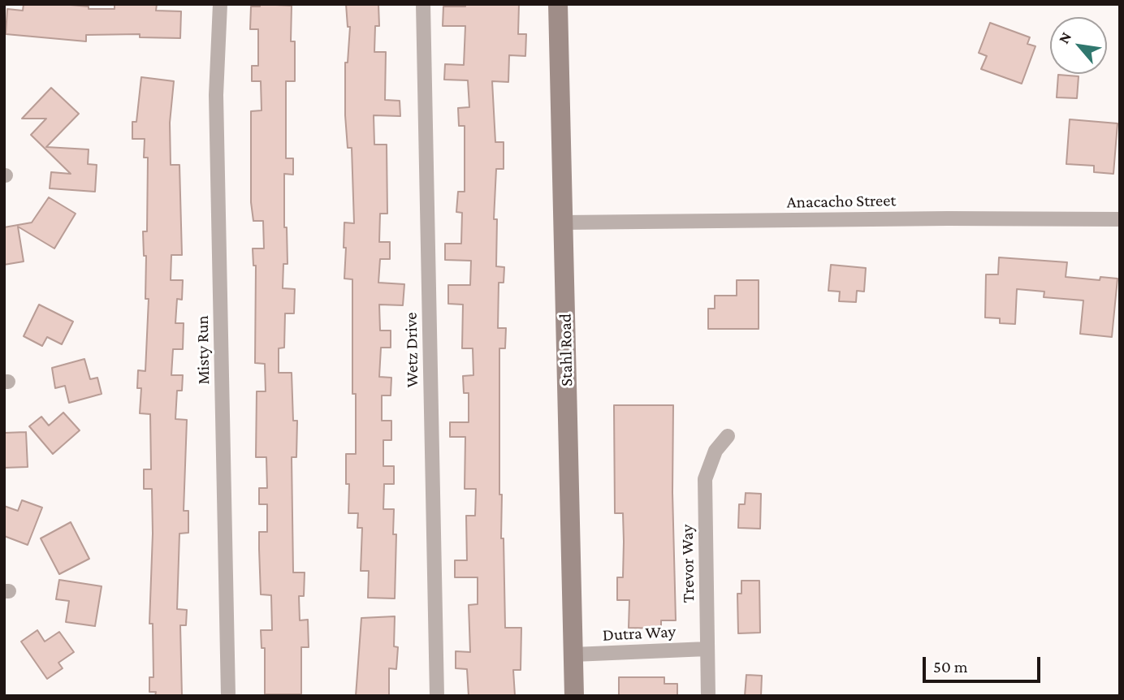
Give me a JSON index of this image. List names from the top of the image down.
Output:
{
  "streets": {
    "street": [
      "Anacacho Street",
      "Misty Run",
      "Wetz Drive",
      "Stahl Road",
      "Trevor Way",
      "Dutra Way"
    ]
  },
  "crossings": [
    ["Anacacho Street", "Stahl Road"],
    ["Stahl Road", "Dutra Way"],
    ["Trevor Way", "Dutra Way"]
  ],
  "scale_bar": "50 m",
  "north": "top left"
}
